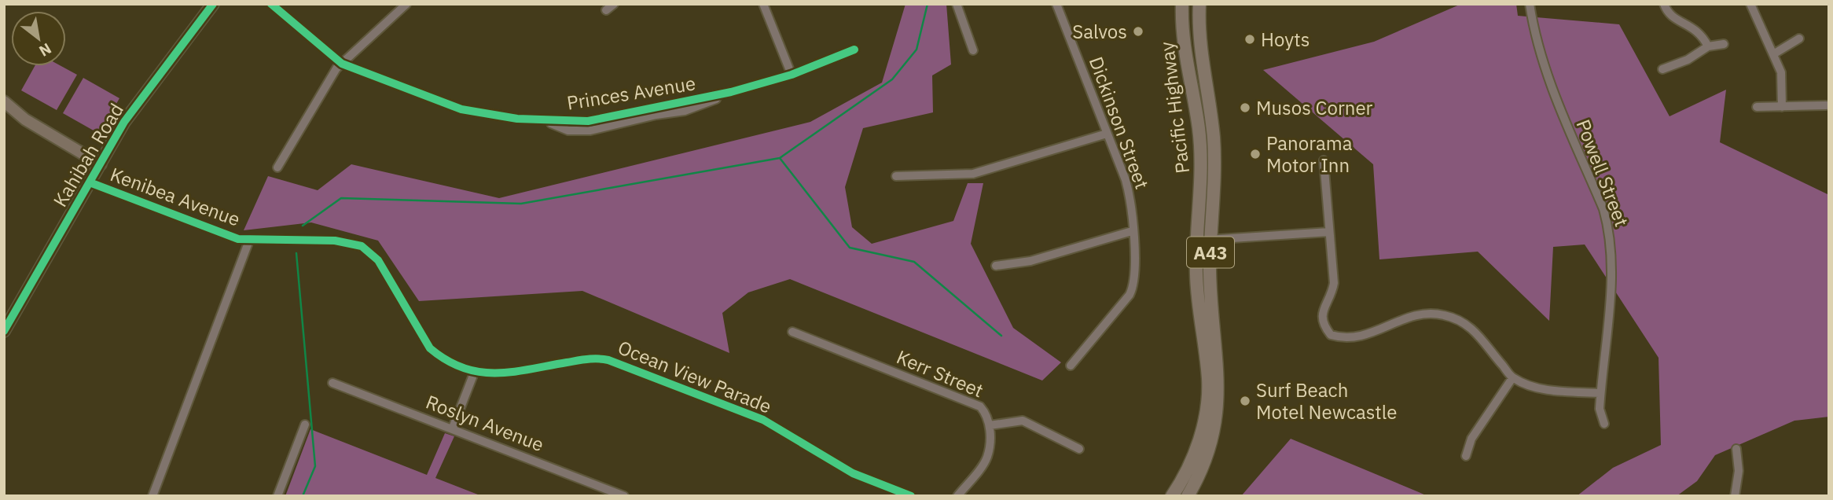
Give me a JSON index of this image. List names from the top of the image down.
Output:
{
  "streets": {
    "highway": ["Pacific Highway", "A43"],
    "main road": ["Kahibah Road", "Kenibea Avenue"],
    "street": [
      "Princes Avenue",
      "Dickinson Street",
      "Powell Street",
      "Kerr Street",
      "Ocean View Parade",
      "Roslyn Avenue"
    ]
  },
  "crossings": [
    ["Kahibah Road", "Kenibea Avenue"],
    ["Kenibea Avenue", "Ocean View Parade"]
  ],
  "places": [
    "Salvos",
    "Hoyts",
    "Musos Corner",
    "Panorama Motor Inn",
    "Surf Beach Motel Newcastle"
  ],
  "north": "bottom right"
}
